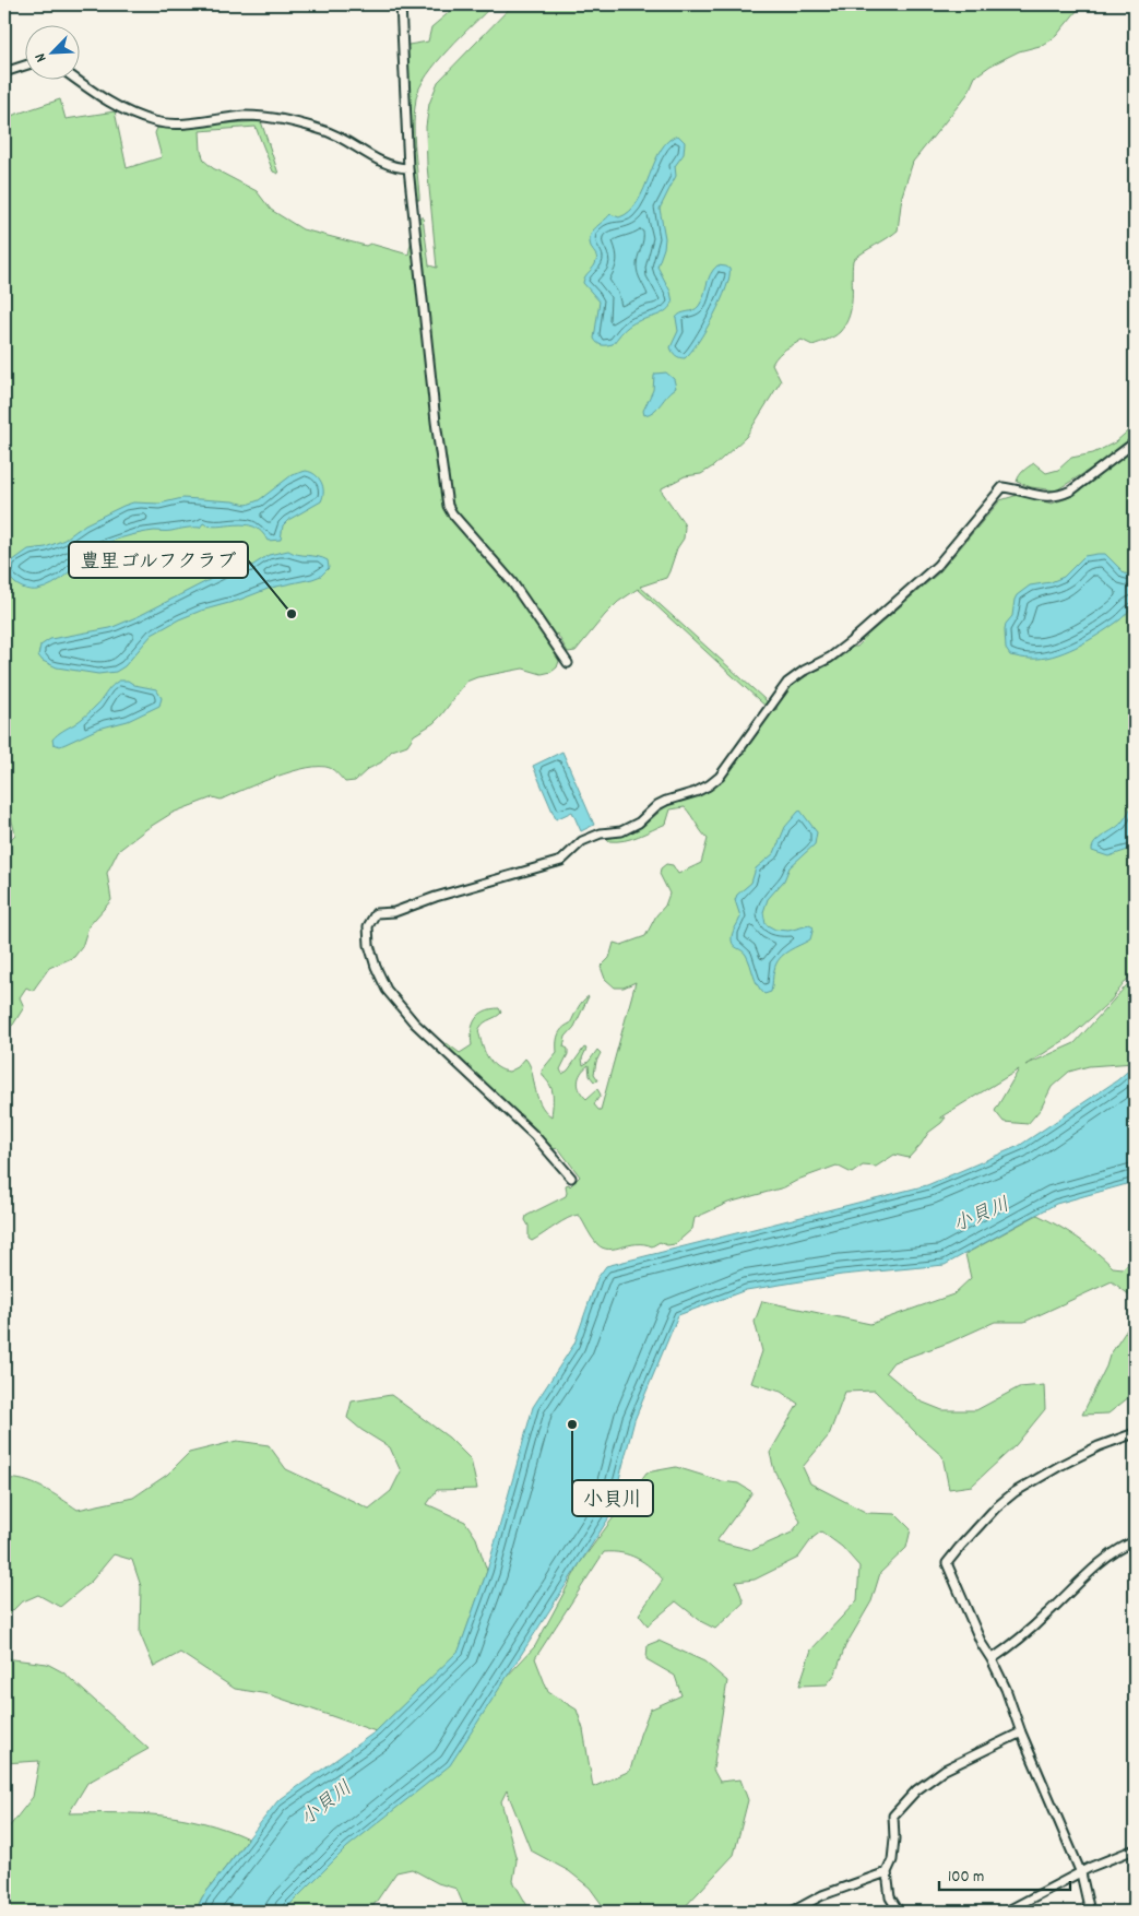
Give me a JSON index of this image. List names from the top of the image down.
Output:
{
  "water": ["小貝川"],
  "places": ["豊里ゴルフクラブ", "小貝川"],
  "scale_bar": "100 m",
  "north": "bottom left"
}
